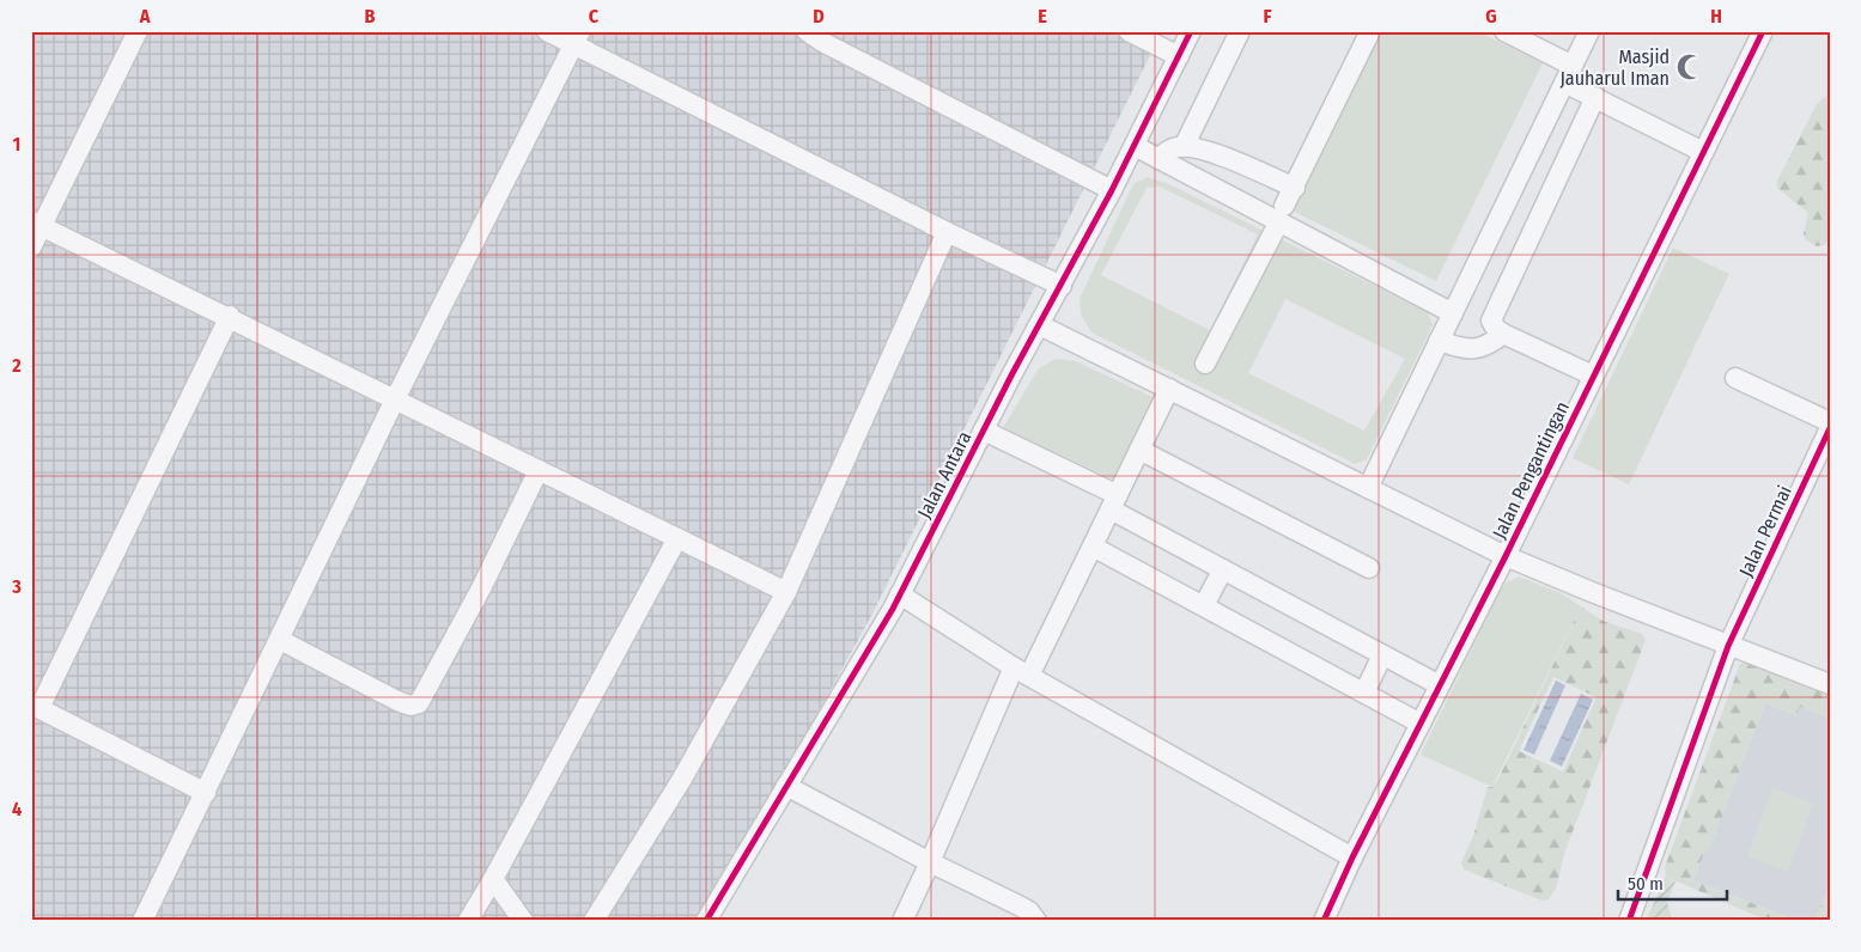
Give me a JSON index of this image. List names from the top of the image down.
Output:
{
  "streets": {
    "street": ["Jalan Pengantingan", "Jalan Antara", "Jalan Permai"]
  },
  "places": {
    "mosque": ["Masjid Jauharul Iman"]
  },
  "scale_bar": "50 m",
  "grid": {
    "columns": [
      "A",
      "B",
      "C",
      "D",
      "E",
      "F",
      "G",
      "H"
    ],
    "rows": [
      "1",
      "2",
      "3",
      "4"
    ]
  }
}
